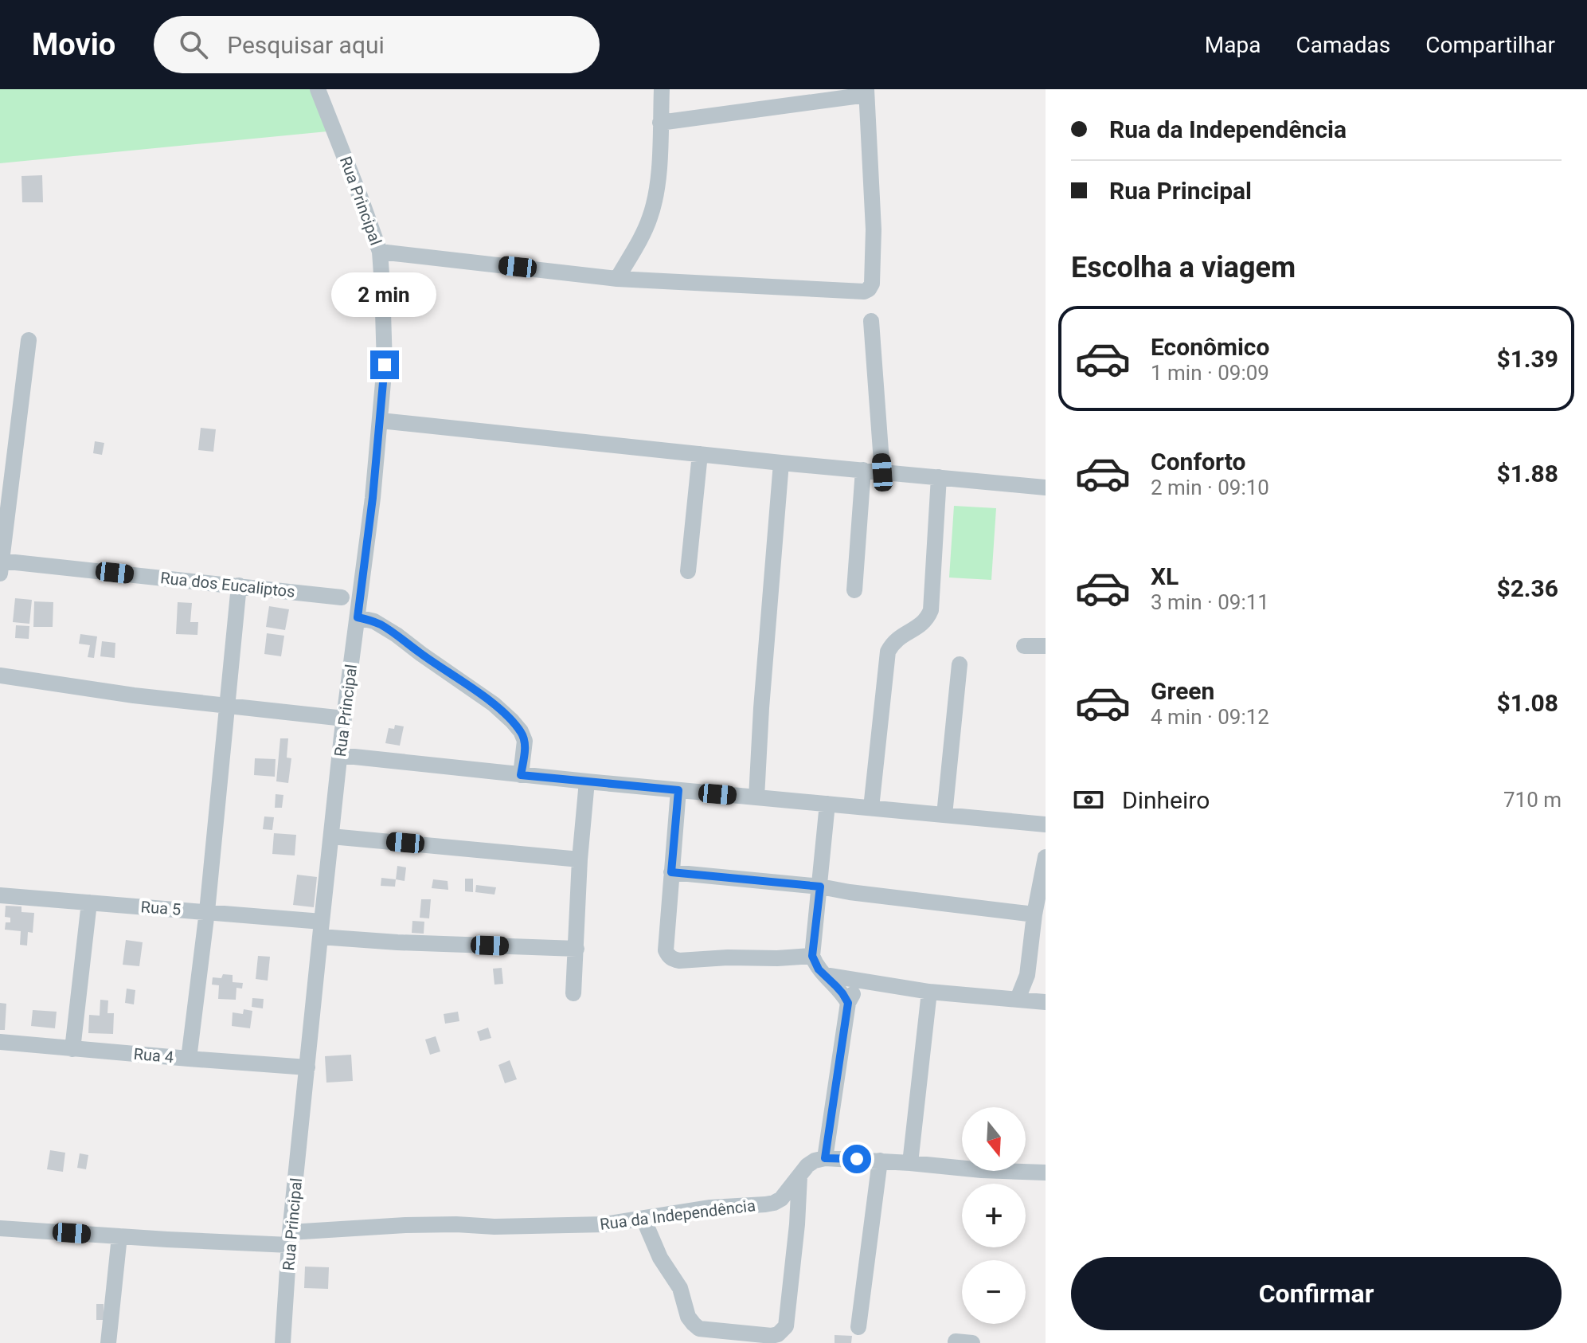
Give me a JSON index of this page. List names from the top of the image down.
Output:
{
  "streets": {
    "street": [
      "Rua Principal",
      "Rua dos Eucaliptos",
      "Rua 5",
      "Rua 4",
      "Rua da Independência"
    ]
  },
  "crossings": [
    ["Rua Principal", "Rua 5"],
    ["Rua Principal", "Rua 4"],
    ["Rua Principal", "Rua da Independência"]
  ],
  "north": "bottom",
  "page": {
    "header": "Movio",
    "search": "Pesquisar aqui",
    "nav": ["Mapa", "Camadas", "Compartilhar"],
    "banner": ["Rua da Independência", "Rua Principal"],
    "heading": "Escolha a viagem",
    "bubble": "2 min",
    "list": [
      {
        "name": "Econômico",
        "note": "1 min · 09:09",
        "value": "$1.39"
      },
      {
        "name": "Conforto",
        "note": "2 min · 09:10",
        "value": "$1.88"
      },
      {
        "name": "XL",
        "note": "3 min · 09:11",
        "value": "$2.36"
      },
      {
        "name": "Green",
        "note": "4 min · 09:12",
        "value": "$1.08"
      }
    ],
    "pay": ["Dinheiro", "710 m"],
    "map_buttons": ["+", "−"],
    "buttons": "Confirmar"
  }
}
